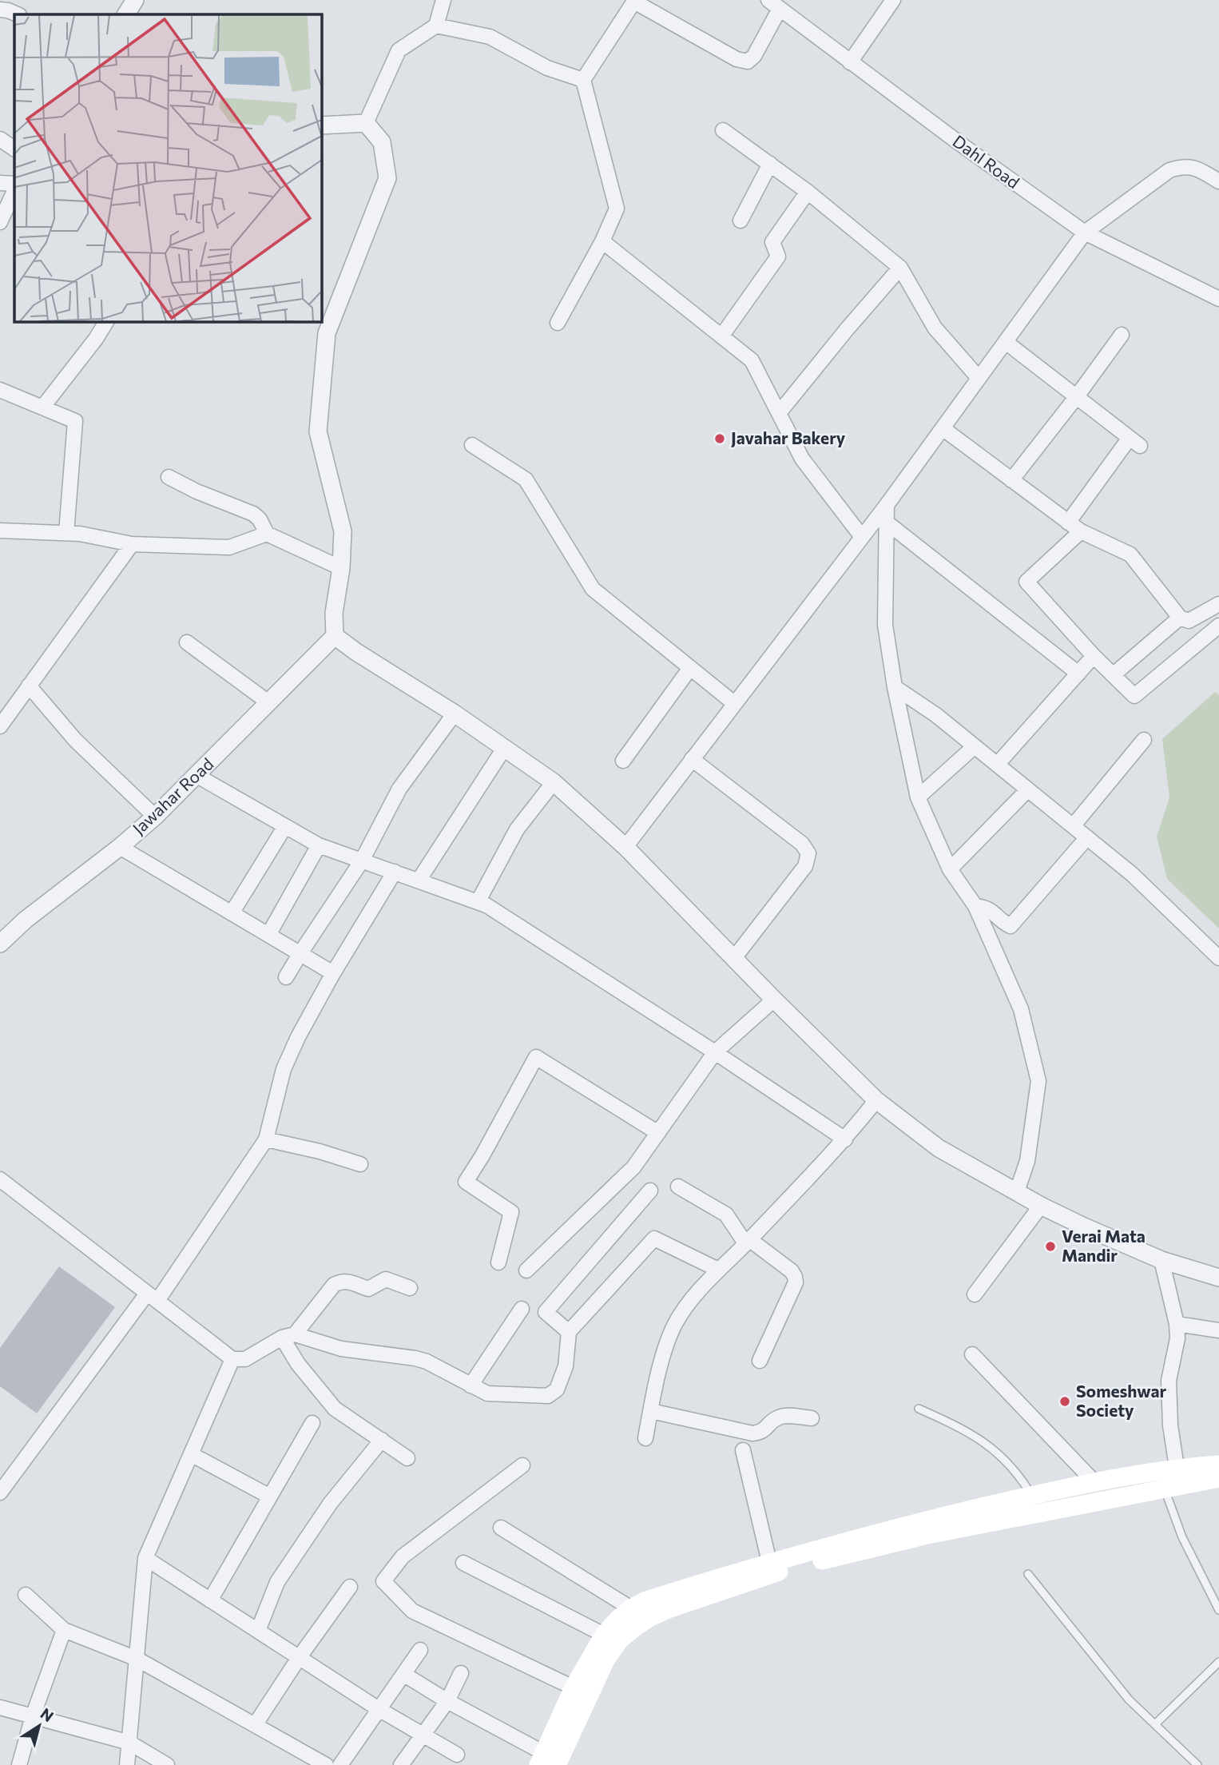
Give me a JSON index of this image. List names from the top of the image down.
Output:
{
  "streets": {
    "street": ["Dahl Road", "Jawahar Road"]
  },
  "places": ["Javahar Bakery", "Verai Mata Mandir", "Someshwar Society"],
  "north": "top right"
}
